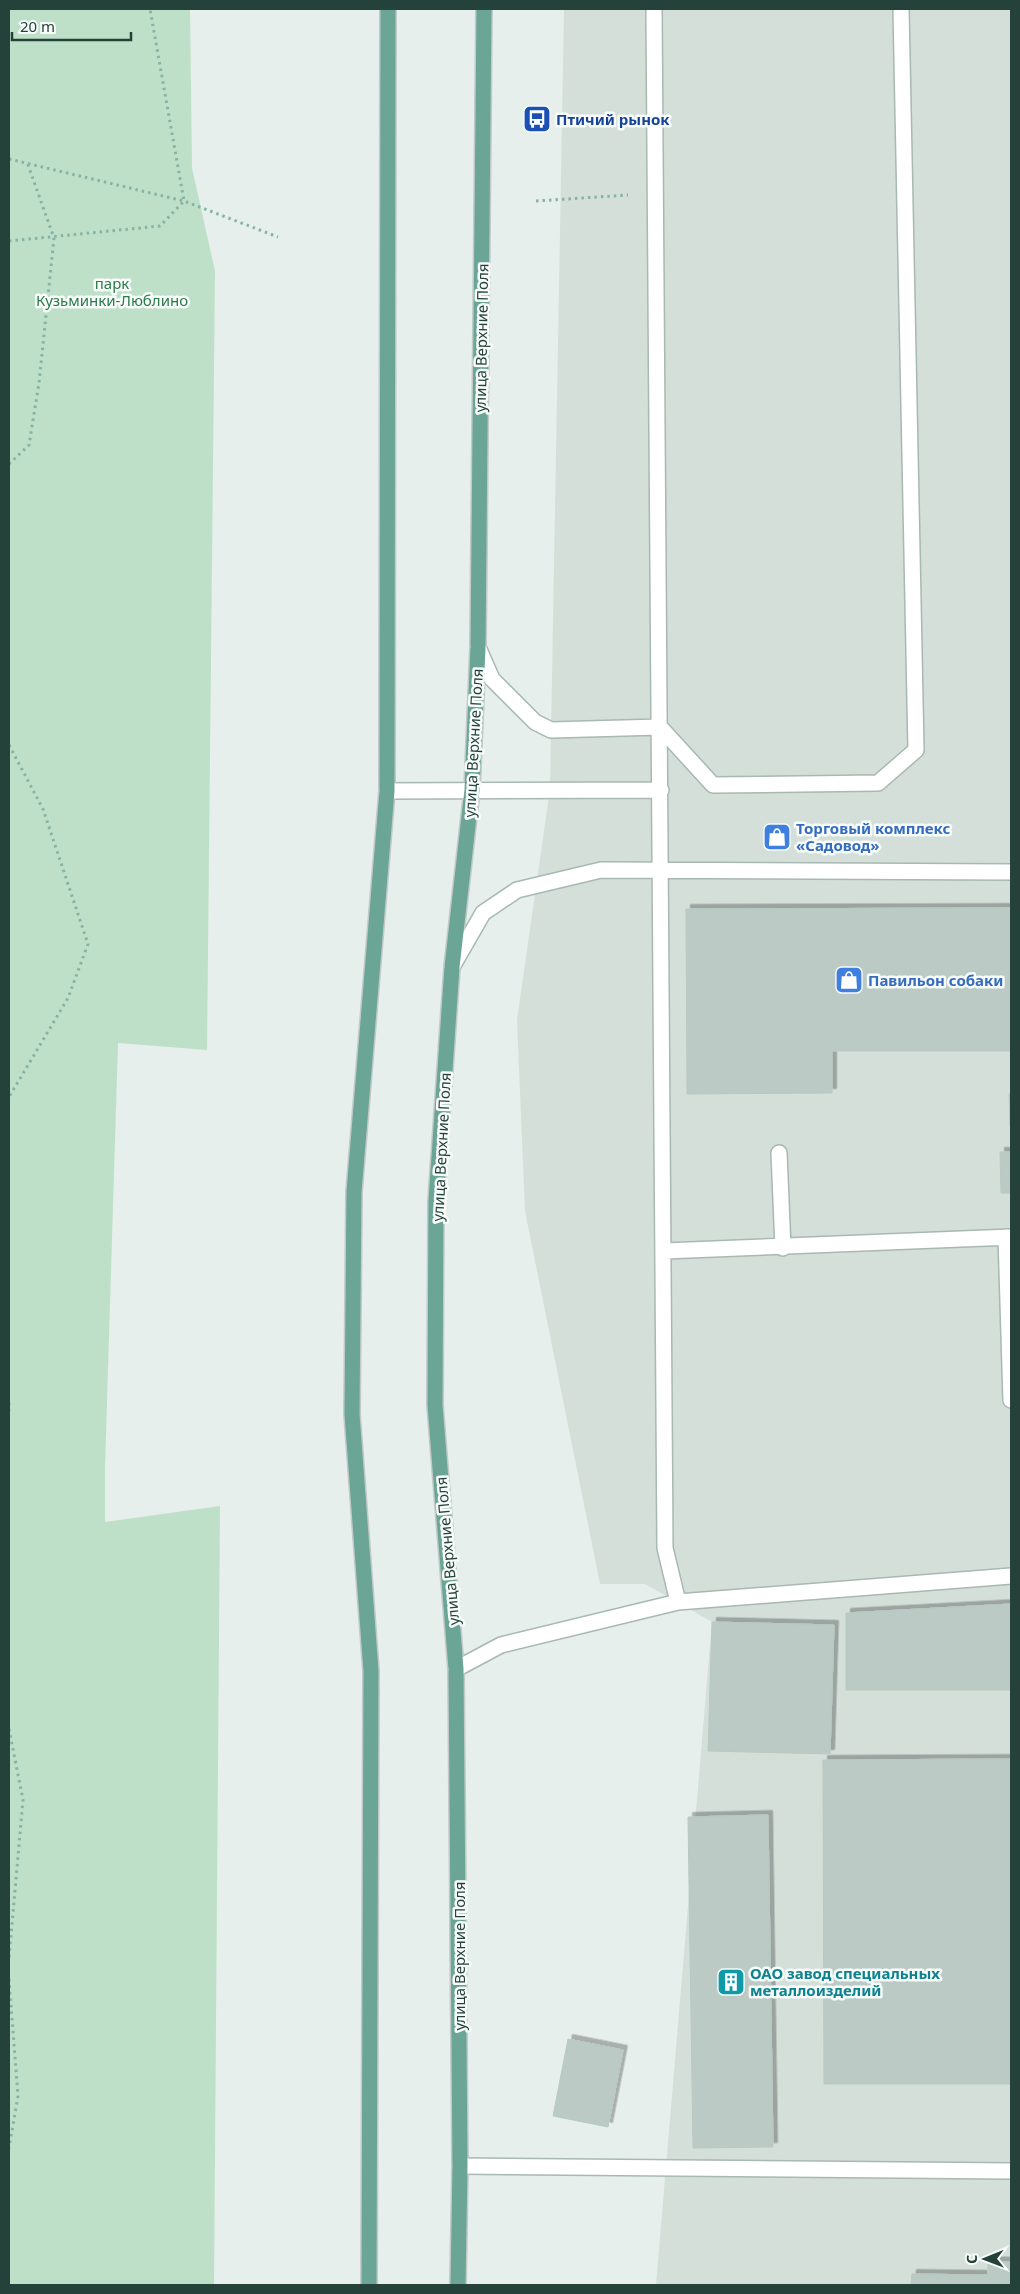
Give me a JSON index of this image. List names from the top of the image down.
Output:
{
  "streets": {
    "main road": ["улица Верхние Поля"]
  },
  "parks": ["парк Кузьминки-Люблино"],
  "places": {
    "bus stop": ["Птичий рынок"],
    "shop": ["Торговый комплекс «Садовод»", "Павильон собаки"],
    "building": ["ОАО завод специальных металлоизделий"]
  },
  "scale_bar": "20 m",
  "north": "left"
}
